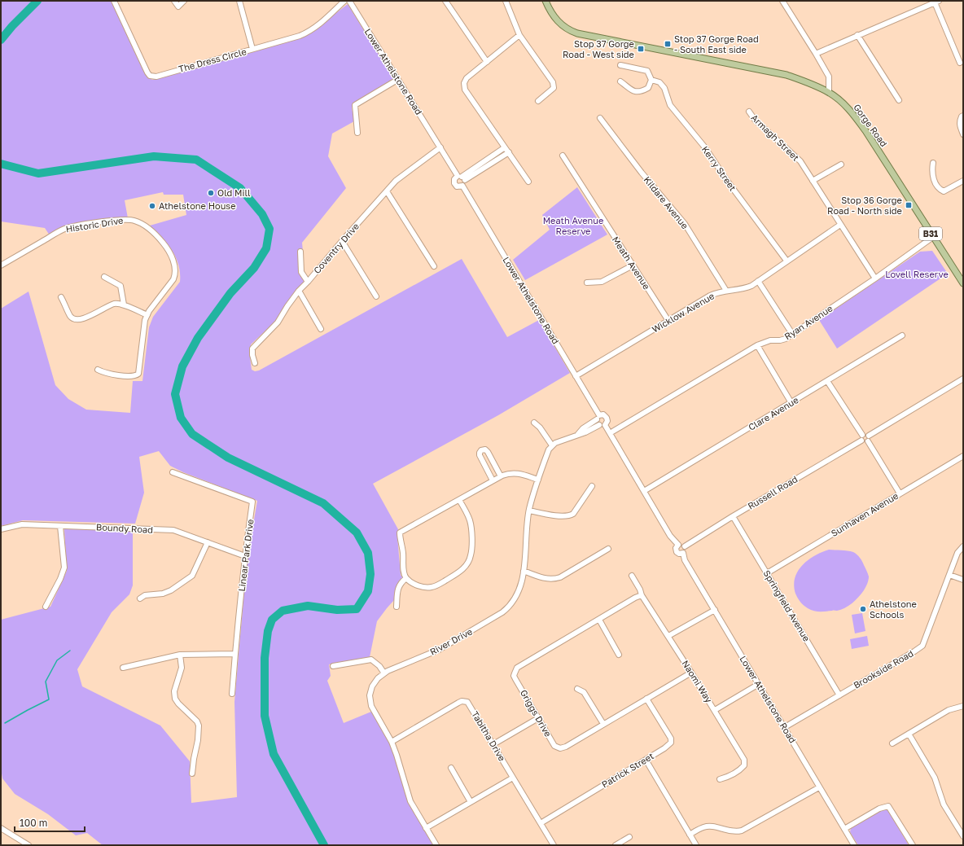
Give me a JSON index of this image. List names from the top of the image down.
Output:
{
  "streets": {
    "main road": ["Gorge Road", "B31"],
    "street": [
      "The Dress Circle",
      "Lower Athelstone Road",
      "Armagh Street",
      "Kerry Street",
      "Kildare Avenue",
      "Historic Drive",
      "Coventry Drive",
      "Meath Avenue",
      "Wicklow Avenue",
      "Ryan Avenue",
      "Clare Avenue",
      "Russell Road",
      "Sunhaven Avenue",
      "Boundy Road",
      "Linear Park Drive",
      "Springfield Avenue",
      "River Drive",
      "Brookside Road",
      "Naomi Way",
      "Griggs Drive",
      "Tabitha Drive",
      "Patrick Street"
    ]
  },
  "crossings": [
    ["Lower Athelstone Road", "Coventry Drive"],
    ["Lower Athelstone Road", "Wicklow Avenue"],
    ["Lower Athelstone Road", "Russell Road"],
    ["Lower Athelstone Road", "Brookside Road"],
    ["Gorge Road", "Ryan Avenue"],
    ["Armagh Street", "Wicklow Avenue"],
    ["Armagh Street", "Ryan Avenue"],
    ["Kerry Street", "Wicklow Avenue"],
    ["Kildare Avenue", "Wicklow Avenue"],
    ["Meath Avenue", "Wicklow Avenue"],
    ["Russell Road", "Springfield Avenue"],
    ["Sunhaven Avenue", "Springfield Avenue"],
    ["Boundy Road", "Linear Park Drive"],
    ["Springfield Avenue", "Brookside Road"],
    ["River Drive", "Tabitha Drive"],
    ["Naomi Way", "Griggs Drive"],
    ["Griggs Drive", "Patrick Street"],
    ["Tabitha Drive", "Patrick Street"]
  ],
  "parks": ["Meath Avenue Reserve", "Lovell Reserve"],
  "places": {
    "transit": ["Stop 37 Gorge Road - South East side", "Stop 37 Gorge Road - West side", "Stop 36 Gorge Road - North side"],
    "other": ["Old Mill", "Athelstone House", "Athelstone Schools"]
  },
  "scale_bar": "100 m"
}
